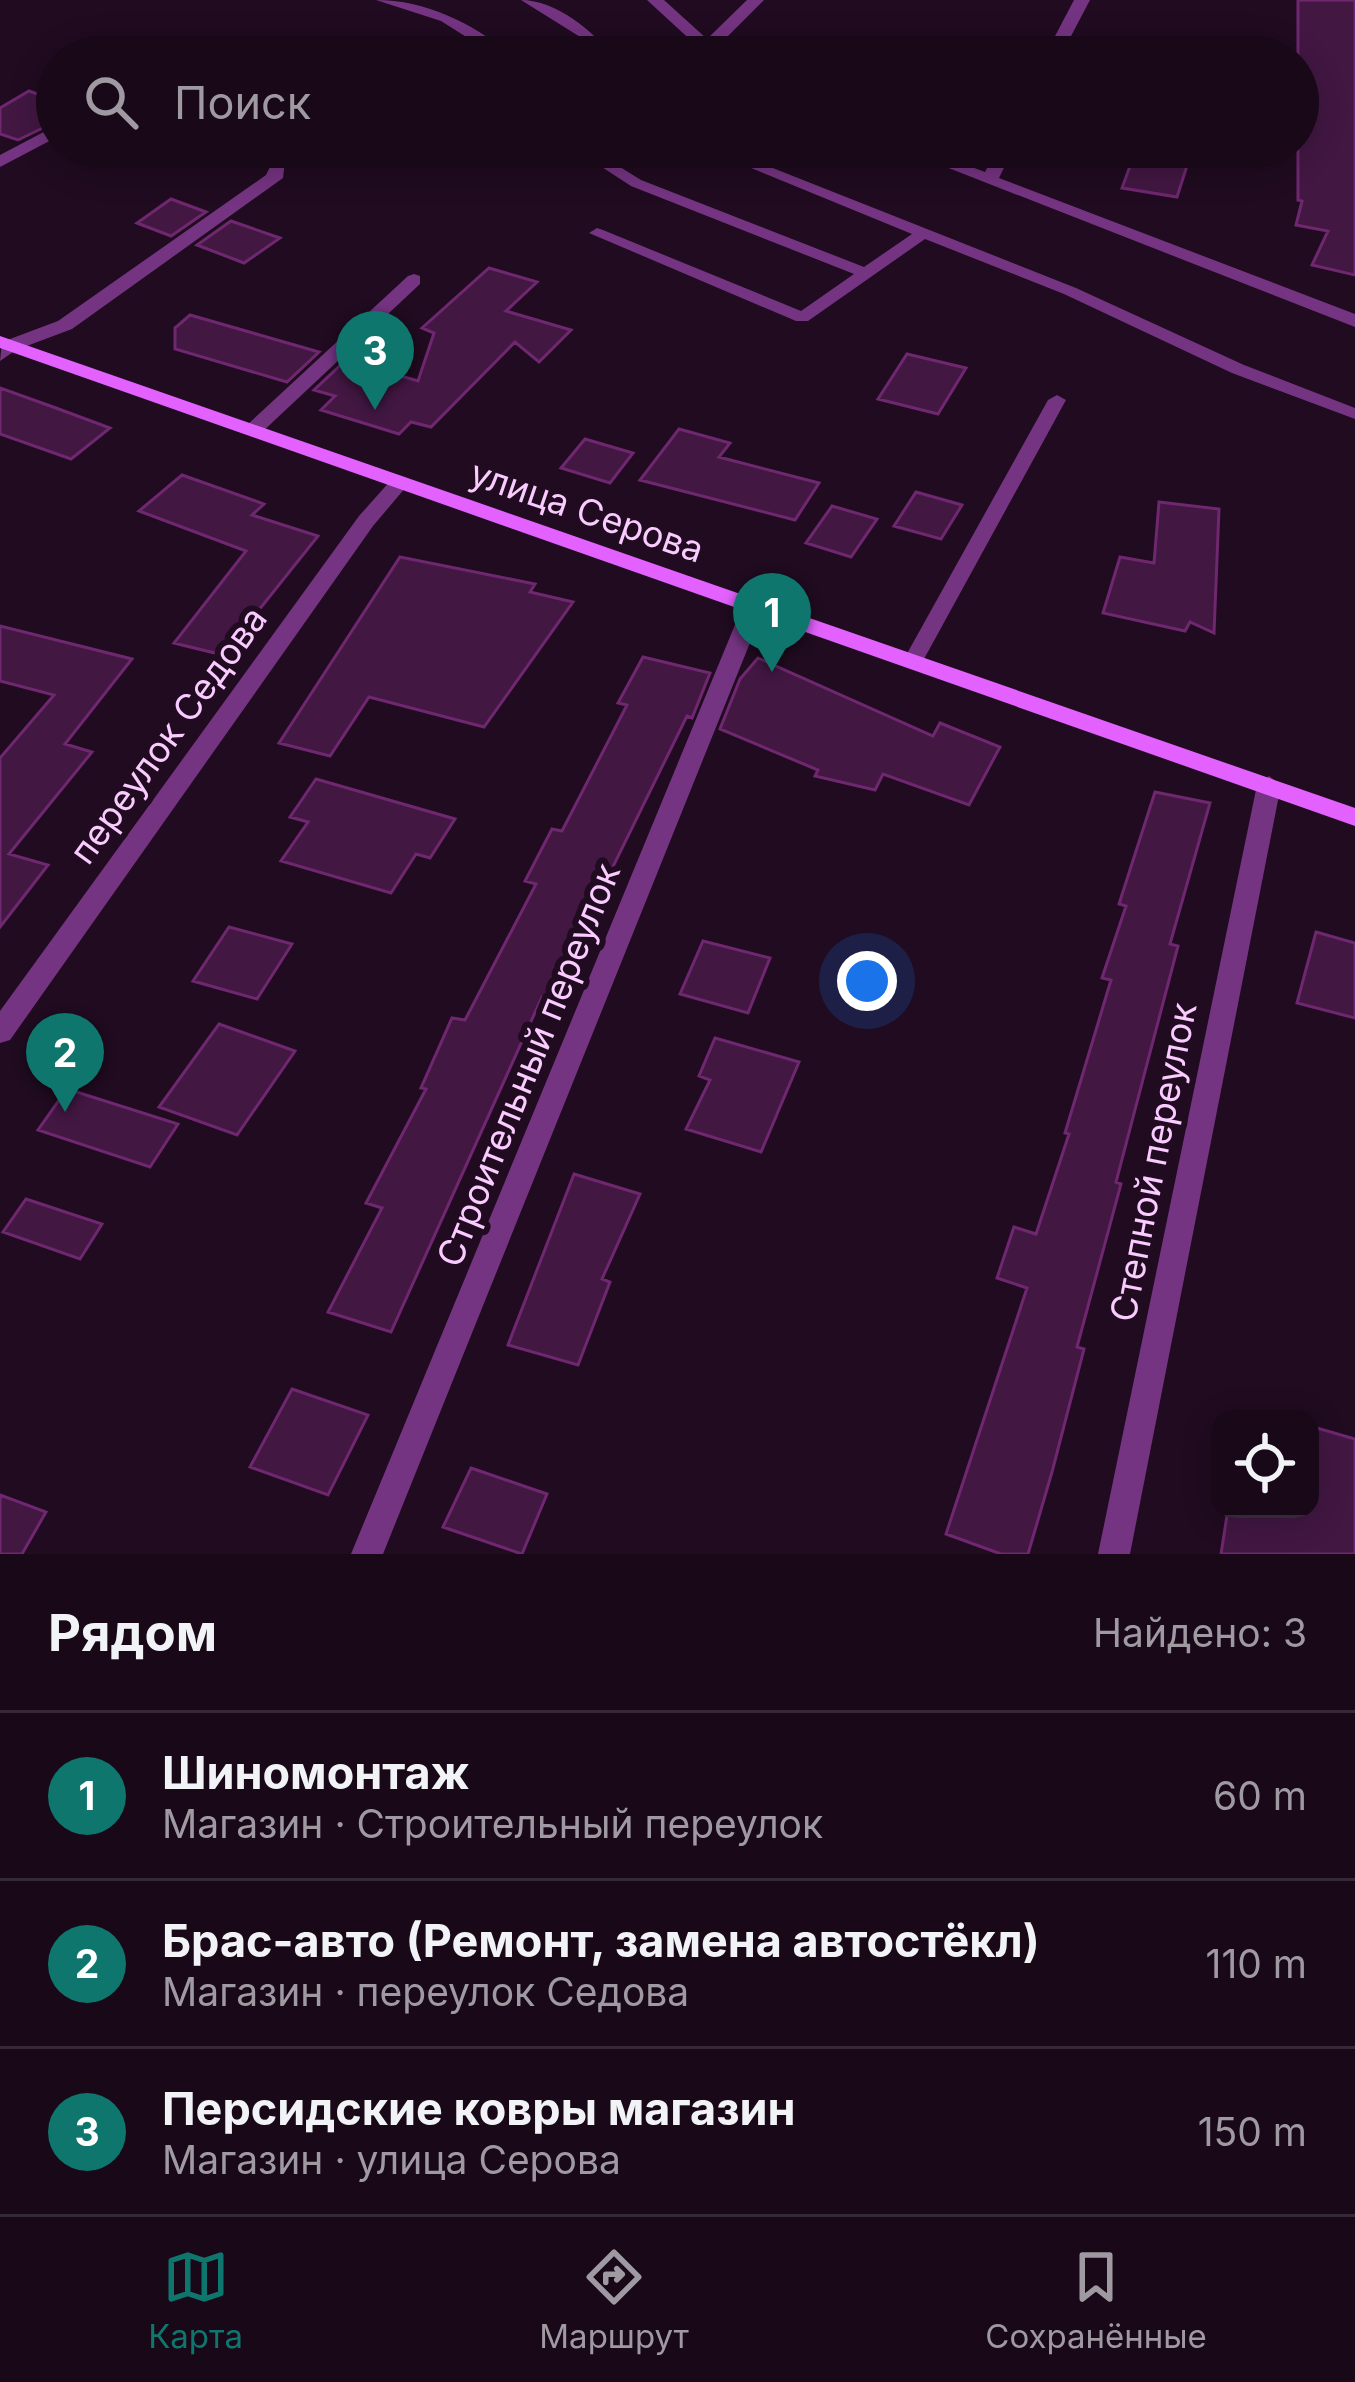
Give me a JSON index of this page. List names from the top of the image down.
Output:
{
  "streets": {
    "main road": ["улица Серова"],
    "street": ["переулок Седова", "Строительный переулок", "Степной переулок"]
  },
  "crossings": [
    ["улица Серова", "переулок Седова"],
    ["улица Серова", "Строительный переулок"],
    ["улица Серова", "Степной переулок"]
  ],
  "page": {
    "search": "Поиск",
    "pins": ["3", "1", "2"],
    "heading": ["Рядом", "Найдено: 3"],
    "list": [
      {
        "mark": "1",
        "name": "Шиномонтаж",
        "note": "Магазин · Строительный переулок",
        "value": "60 m"
      },
      {
        "mark": "2",
        "name": "Брас-авто (Ремонт, замена автостёкл)",
        "note": "Магазин · переулок Седова",
        "value": "110 m"
      },
      {
        "mark": "3",
        "name": "Персидские ковры магазин",
        "note": "Магазин · улица Серова",
        "value": "150 m"
      }
    ],
    "nav": ["Карта", "Маршрут", "Сохранённые"]
  }
}
